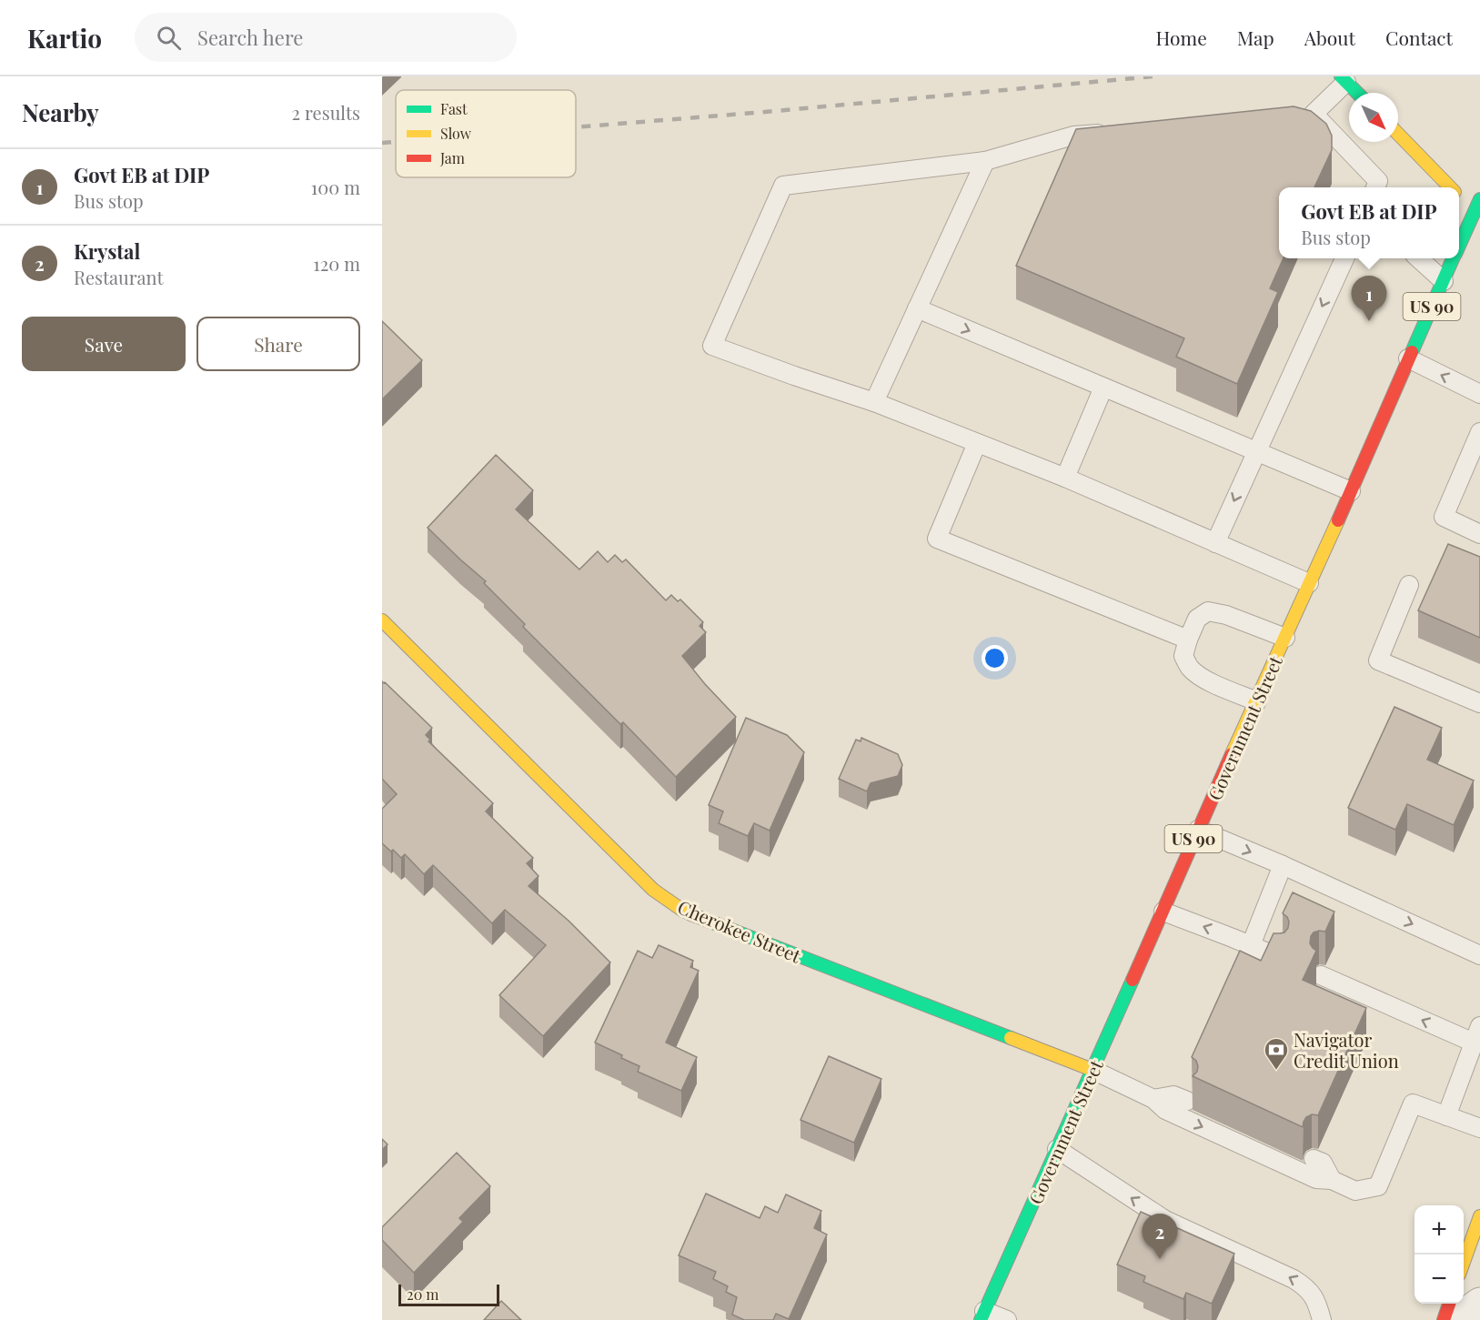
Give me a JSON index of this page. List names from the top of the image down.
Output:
{
  "streets": {
    "main road": ["US 90", "Government Street", "Cherokee Street"]
  },
  "crossings": [
    ["Government Street", "Cherokee Street"]
  ],
  "places": {
    "bank": ["Navigator Credit Union"]
  },
  "legend": ["Fast", "Slow", "Jam"],
  "scale_bar": "20 m",
  "north": "bottom right",
  "page": {
    "header": "Kartio",
    "search": "Search here",
    "nav": [
      "Home",
      "Map",
      "About",
      "Contact"
    ],
    "heading": ["Nearby", "2 results"],
    "list": [
      {
        "mark": "1",
        "name": "Govt EB at DIP",
        "note": "Bus stop",
        "value": "100 m"
      },
      {
        "mark": "2",
        "name": "Krystal",
        "note": "Restaurant",
        "value": "120 m"
      }
    ],
    "popup": ["Govt EB at DIP", "Bus stop"],
    "pins": ["1", "2"],
    "buttons": ["Save", "Share"],
    "map_buttons": ["+", "−"],
    "scale": "20 m"
  }
}
